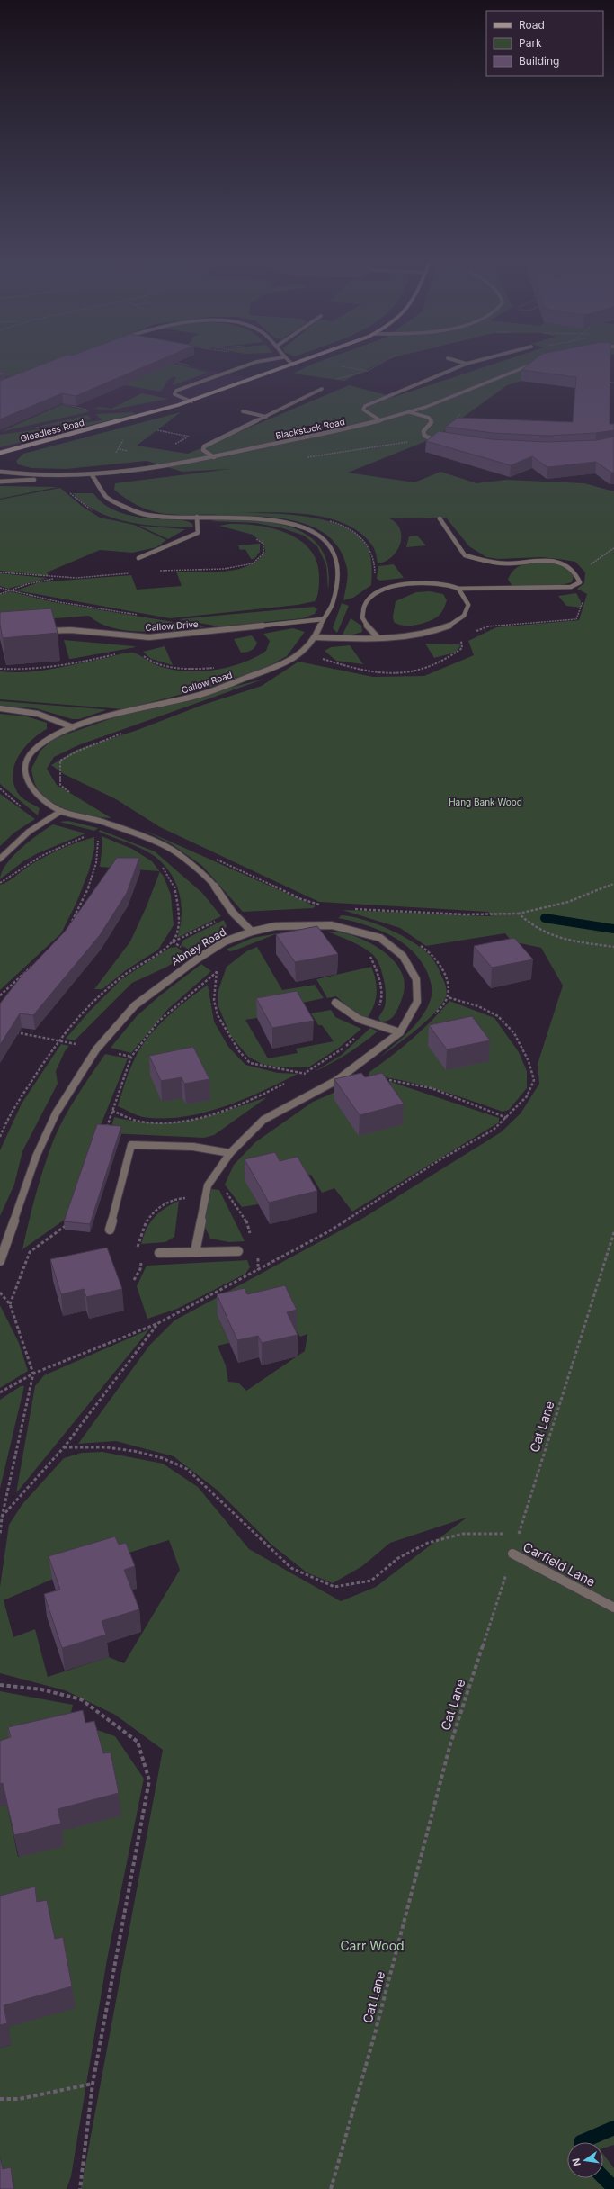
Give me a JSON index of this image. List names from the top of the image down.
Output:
{
  "streets": {
    "main road": ["Gleadless Road"],
    "street": [
      "Blackstock Road",
      "Callow Drive",
      "Callow Road",
      "Abney Road",
      "Carfield Lane"
    ],
    "path": ["Cat Lane"]
  },
  "crossings": [
    ["Blackstock Road", "Callow Road"],
    ["Callow Drive", "Callow Road"],
    ["Callow Road", "Abney Road"],
    ["Cat Lane", "Carfield Lane"]
  ],
  "parks": ["Hang Bank Wood", "Carr Wood"],
  "legend": ["Road", "Park", "Building"],
  "north": "left"
}
